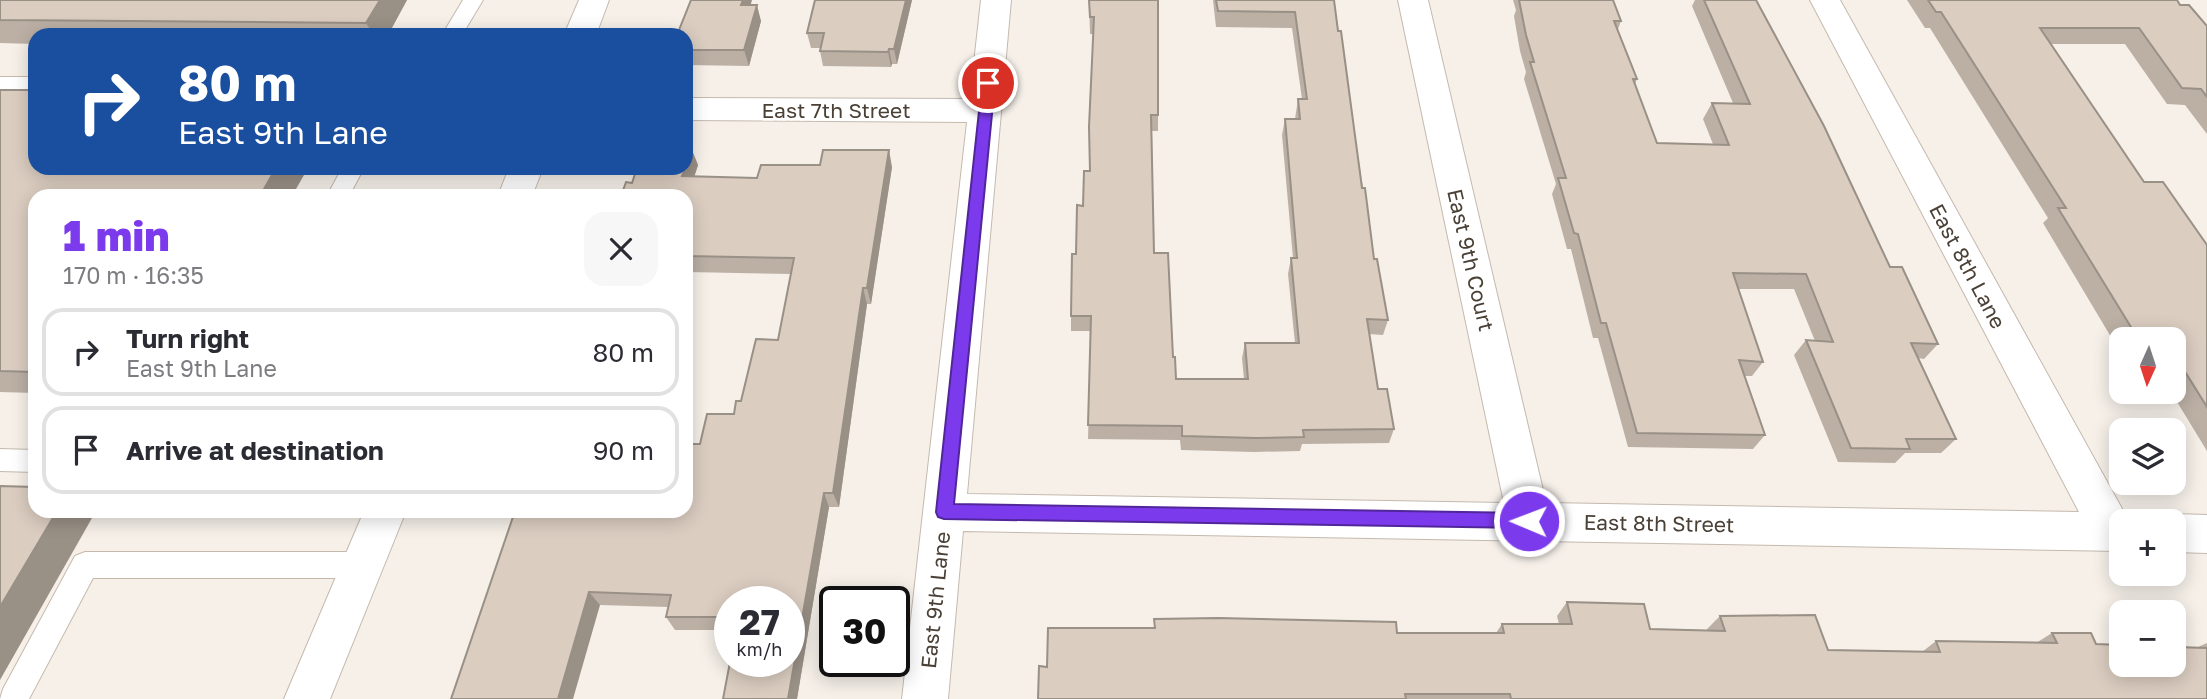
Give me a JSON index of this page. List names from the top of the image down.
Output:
{
  "streets": {
    "street": [
      "East 7th Street",
      "East 9th Court",
      "East 8th Lane",
      "East 8th Street",
      "East 9th Lane"
    ]
  },
  "crossings": [
    ["East 7th Street", "East 9th Lane"],
    ["East 9th Court", "East 8th Street"],
    ["East 8th Street", "East 9th Lane"]
  ],
  "north": "bottom",
  "page": {
    "turn": ["80 m", "East 9th Lane"],
    "heading": ["1 min", "170 m · 16:35"],
    "list": [
      {
        "name": "Turn right",
        "note": "East 9th Lane",
        "value": "80 m"
      },
      {
        "name": "Arrive at destination",
        "value": "90 m"
      }
    ],
    "map_buttons": ["+", "−"],
    "speed": "27 km/h",
    "limit": "30"
  }
}
